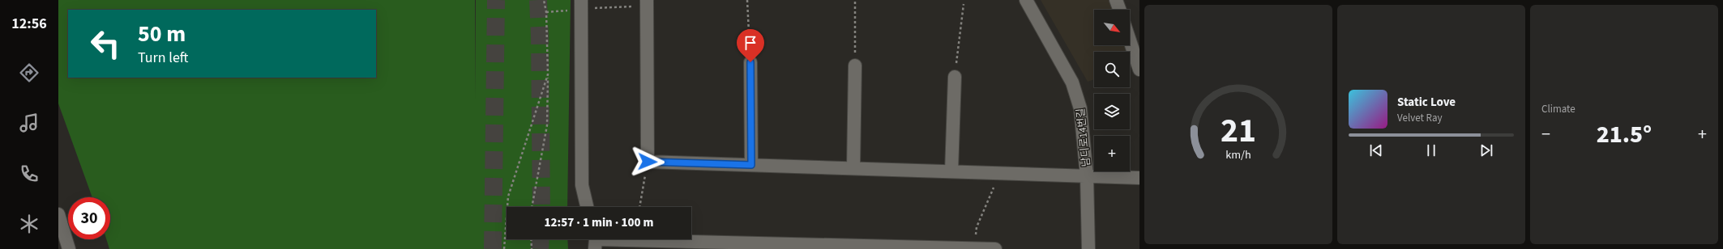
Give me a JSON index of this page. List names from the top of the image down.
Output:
{
  "streets": {
    "street": ["남디로14번길"]
  },
  "north": "bottom right",
  "page": {
    "tabs": "12:56",
    "tile": "Climate",
    "map_buttons": "+",
    "turn": ["50 m", "Turn left"],
    "song": ["Static Love", "Velvet Ray"],
    "heat": ["−", "21.5°", "+"],
    "limit": "30",
    "trip": "12:57 · 1 min · 100 m",
    "gauge": ["21", "km/h"]
  }
}
